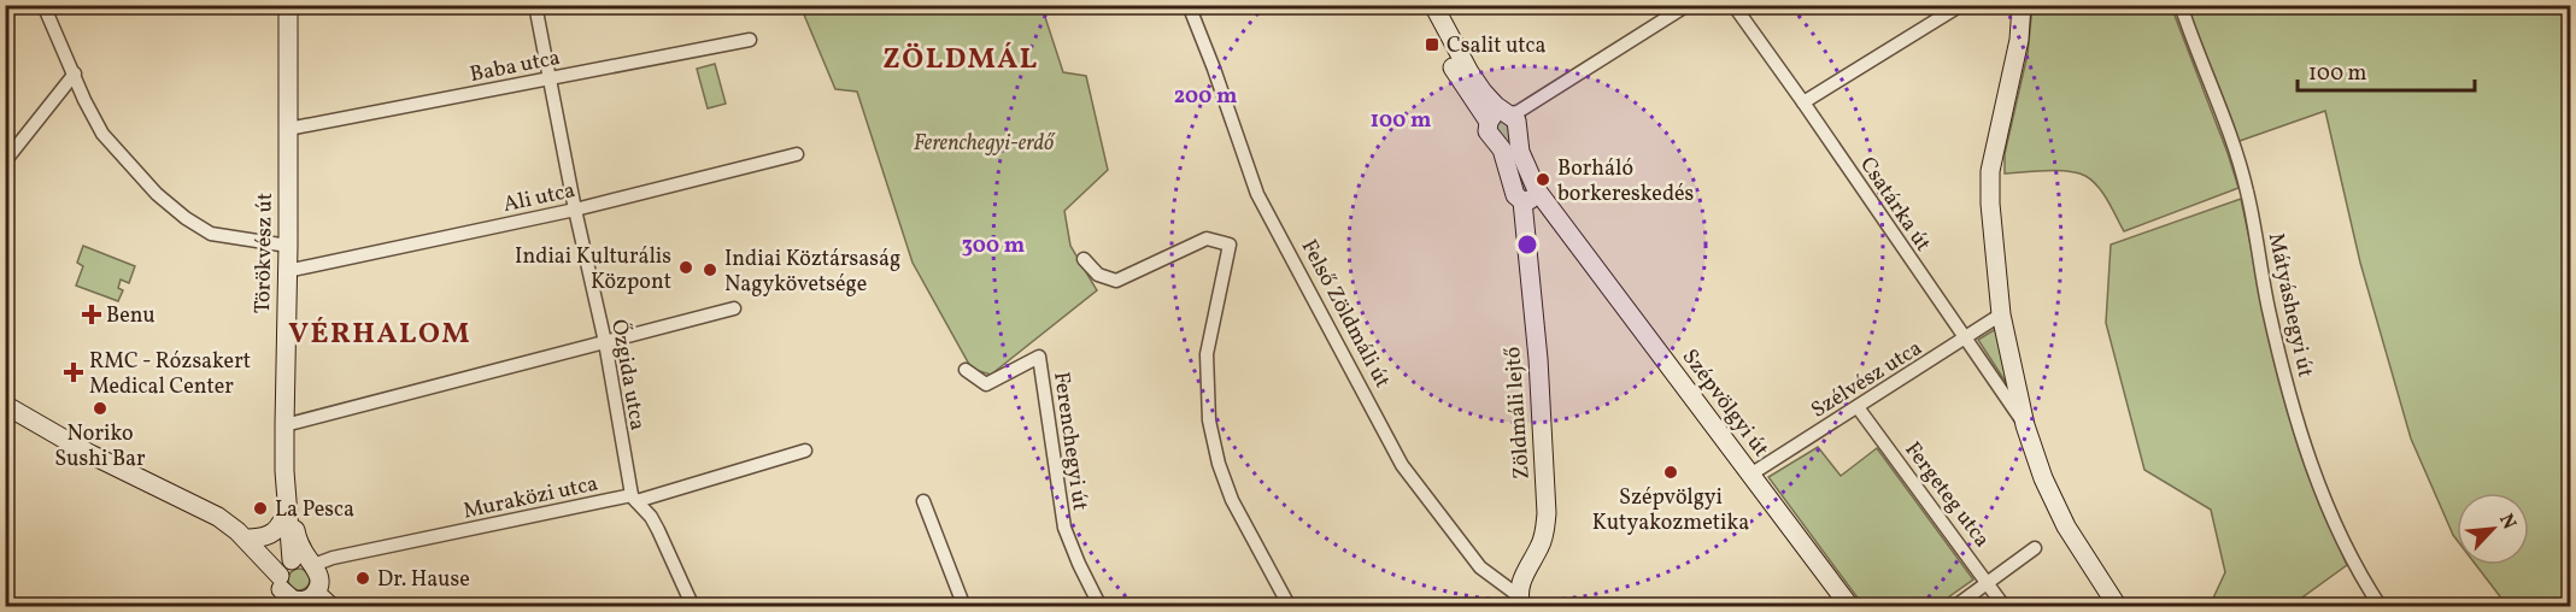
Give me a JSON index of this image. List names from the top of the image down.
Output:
{
  "streets": {
    "street": [
      "Baba utca",
      "Ali utca",
      "Csatárka út",
      "Törökvész út",
      "Mátyáshegyi út",
      "Felső Zöldmáli út",
      "Őzgida utca",
      "Szélvész utca",
      "Szépvölgyi út",
      "Zöldmáli lejtő",
      "Ferenchegyi út",
      "Fergeteg utca",
      "Muraközi utca"
    ]
  },
  "crossings": [
    ["Baba utca", "Törökvész út"],
    ["Baba utca", "Őzgida utca"],
    ["Ali utca", "Törökvész út"],
    ["Ali utca", "Őzgida utca"],
    ["Csatárka út", "Szélvész utca"],
    ["Törökvész út", "Muraközi utca"],
    ["Felső Zöldmáli út", "Zöldmáli lejtő"],
    ["Őzgida utca", "Muraközi utca"],
    ["Szélvész utca", "Szépvölgyi út"],
    ["Szélvész utca", "Fergeteg utca"],
    ["Szépvölgyi út", "Zöldmáli lejtő"]
  ],
  "districts": ["ZÖLDMÁL", "VÉRHALOM"],
  "parks": ["Ferenchegyi-erdő"],
  "places": {
    "transit": ["Csalit utca"],
    "other": [
      "Borháló borkereskedés",
      "Indiai Kulturális Központ",
      "Indiai Köztársaság Nagykövetsége",
      "Noriko Sushi Bar",
      "Szépvölgyi Kutyakozmetika",
      "La Pesca",
      "Dr. Hause"
    ],
    "health": ["Benu", "RMC - Rózsakert Medical Center"]
  },
  "scale_bar": "100 m",
  "north": "top right",
  "rings": ["200 m", "100 m", "300 m"]
}
